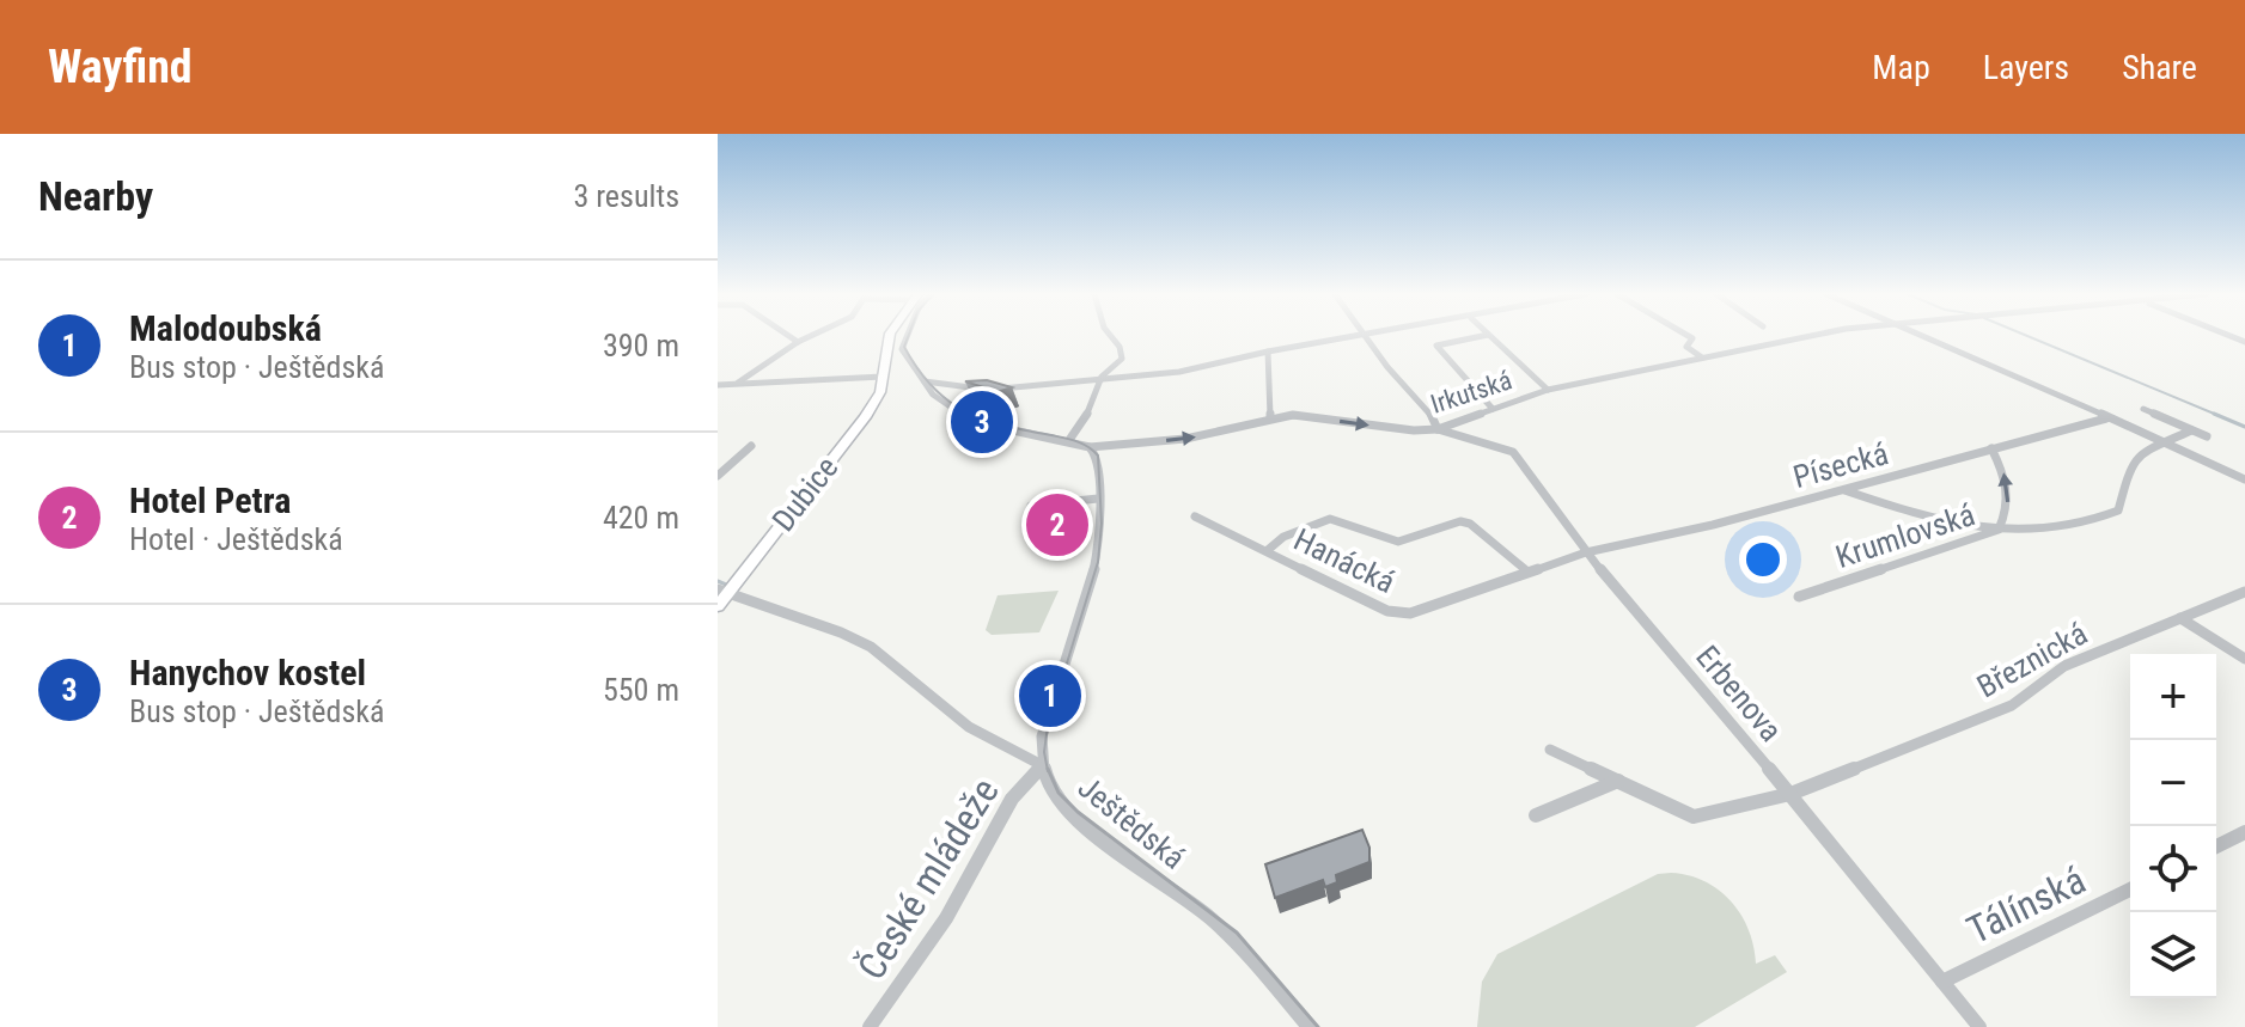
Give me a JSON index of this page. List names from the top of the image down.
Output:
{
  "streets": {
    "street": [
      "Irkutská",
      "Písecká",
      "Dubice",
      "Krumlovská",
      "Hanácká",
      "Březnická",
      "Erbenova",
      "Ještědská",
      "České mládeže",
      "Tálínská"
    ]
  },
  "crossings": [
    ["Irkutská", "Erbenova"],
    ["Irkutská", "Ještědská"],
    ["Písecká", "Krumlovská"],
    ["Písecká", "Hanácká"],
    ["Písecká", "Erbenova"],
    ["Hanácká", "Erbenova"],
    ["Březnická", "Erbenova"],
    ["Erbenova", "Tálínská"],
    ["Ještědská", "České mládeže"]
  ],
  "page": {
    "header": "Wayfind",
    "nav": ["Map", "Layers", "Share"],
    "heading": ["Nearby", "3 results"],
    "list": [
      {
        "mark": "1",
        "name": "Malodoubská",
        "note": "Bus stop · Ještědská",
        "value": "390 m"
      },
      {
        "mark": "2",
        "name": "Hotel Petra",
        "note": "Hotel · Ještědská",
        "value": "420 m"
      },
      {
        "mark": "3",
        "name": "Hanychov kostel",
        "note": "Bus stop · Ještědská",
        "value": "550 m"
      }
    ],
    "pins": ["3", "2", "1"],
    "map_buttons": ["+", "−"]
  }
}
